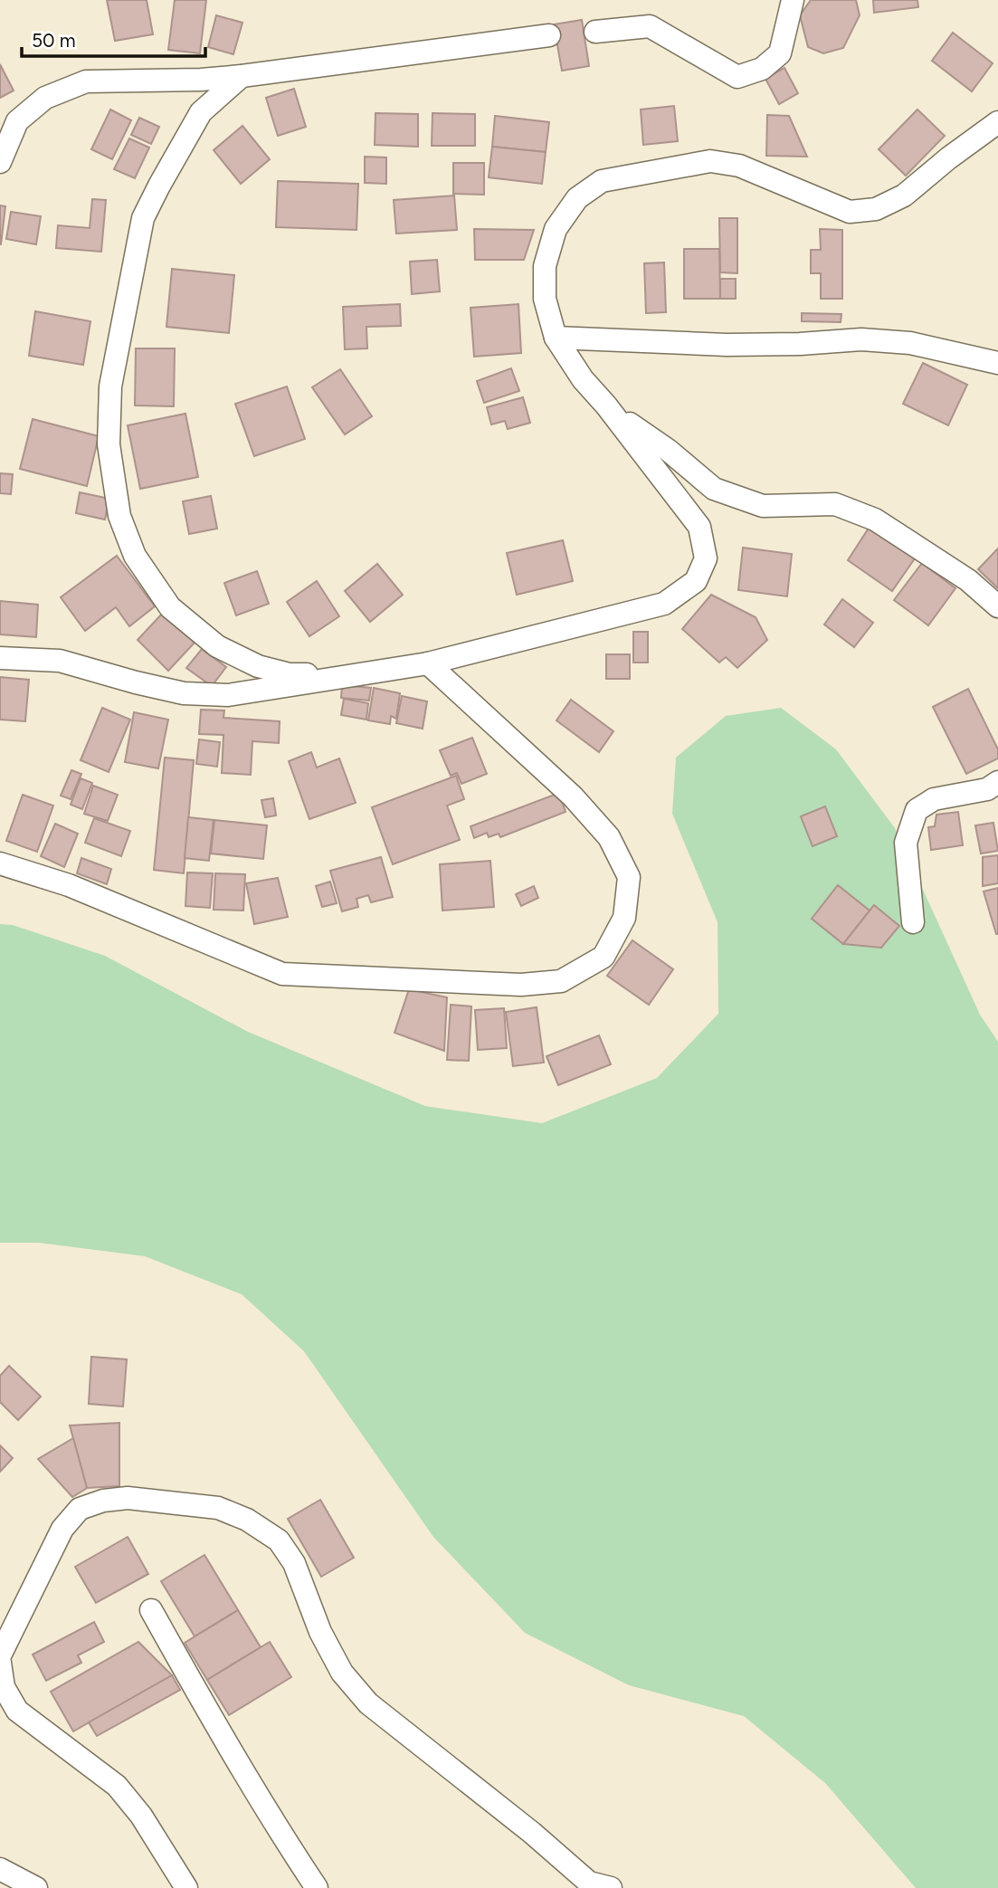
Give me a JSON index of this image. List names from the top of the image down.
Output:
{
  "scale_bar": "50 m"
}
